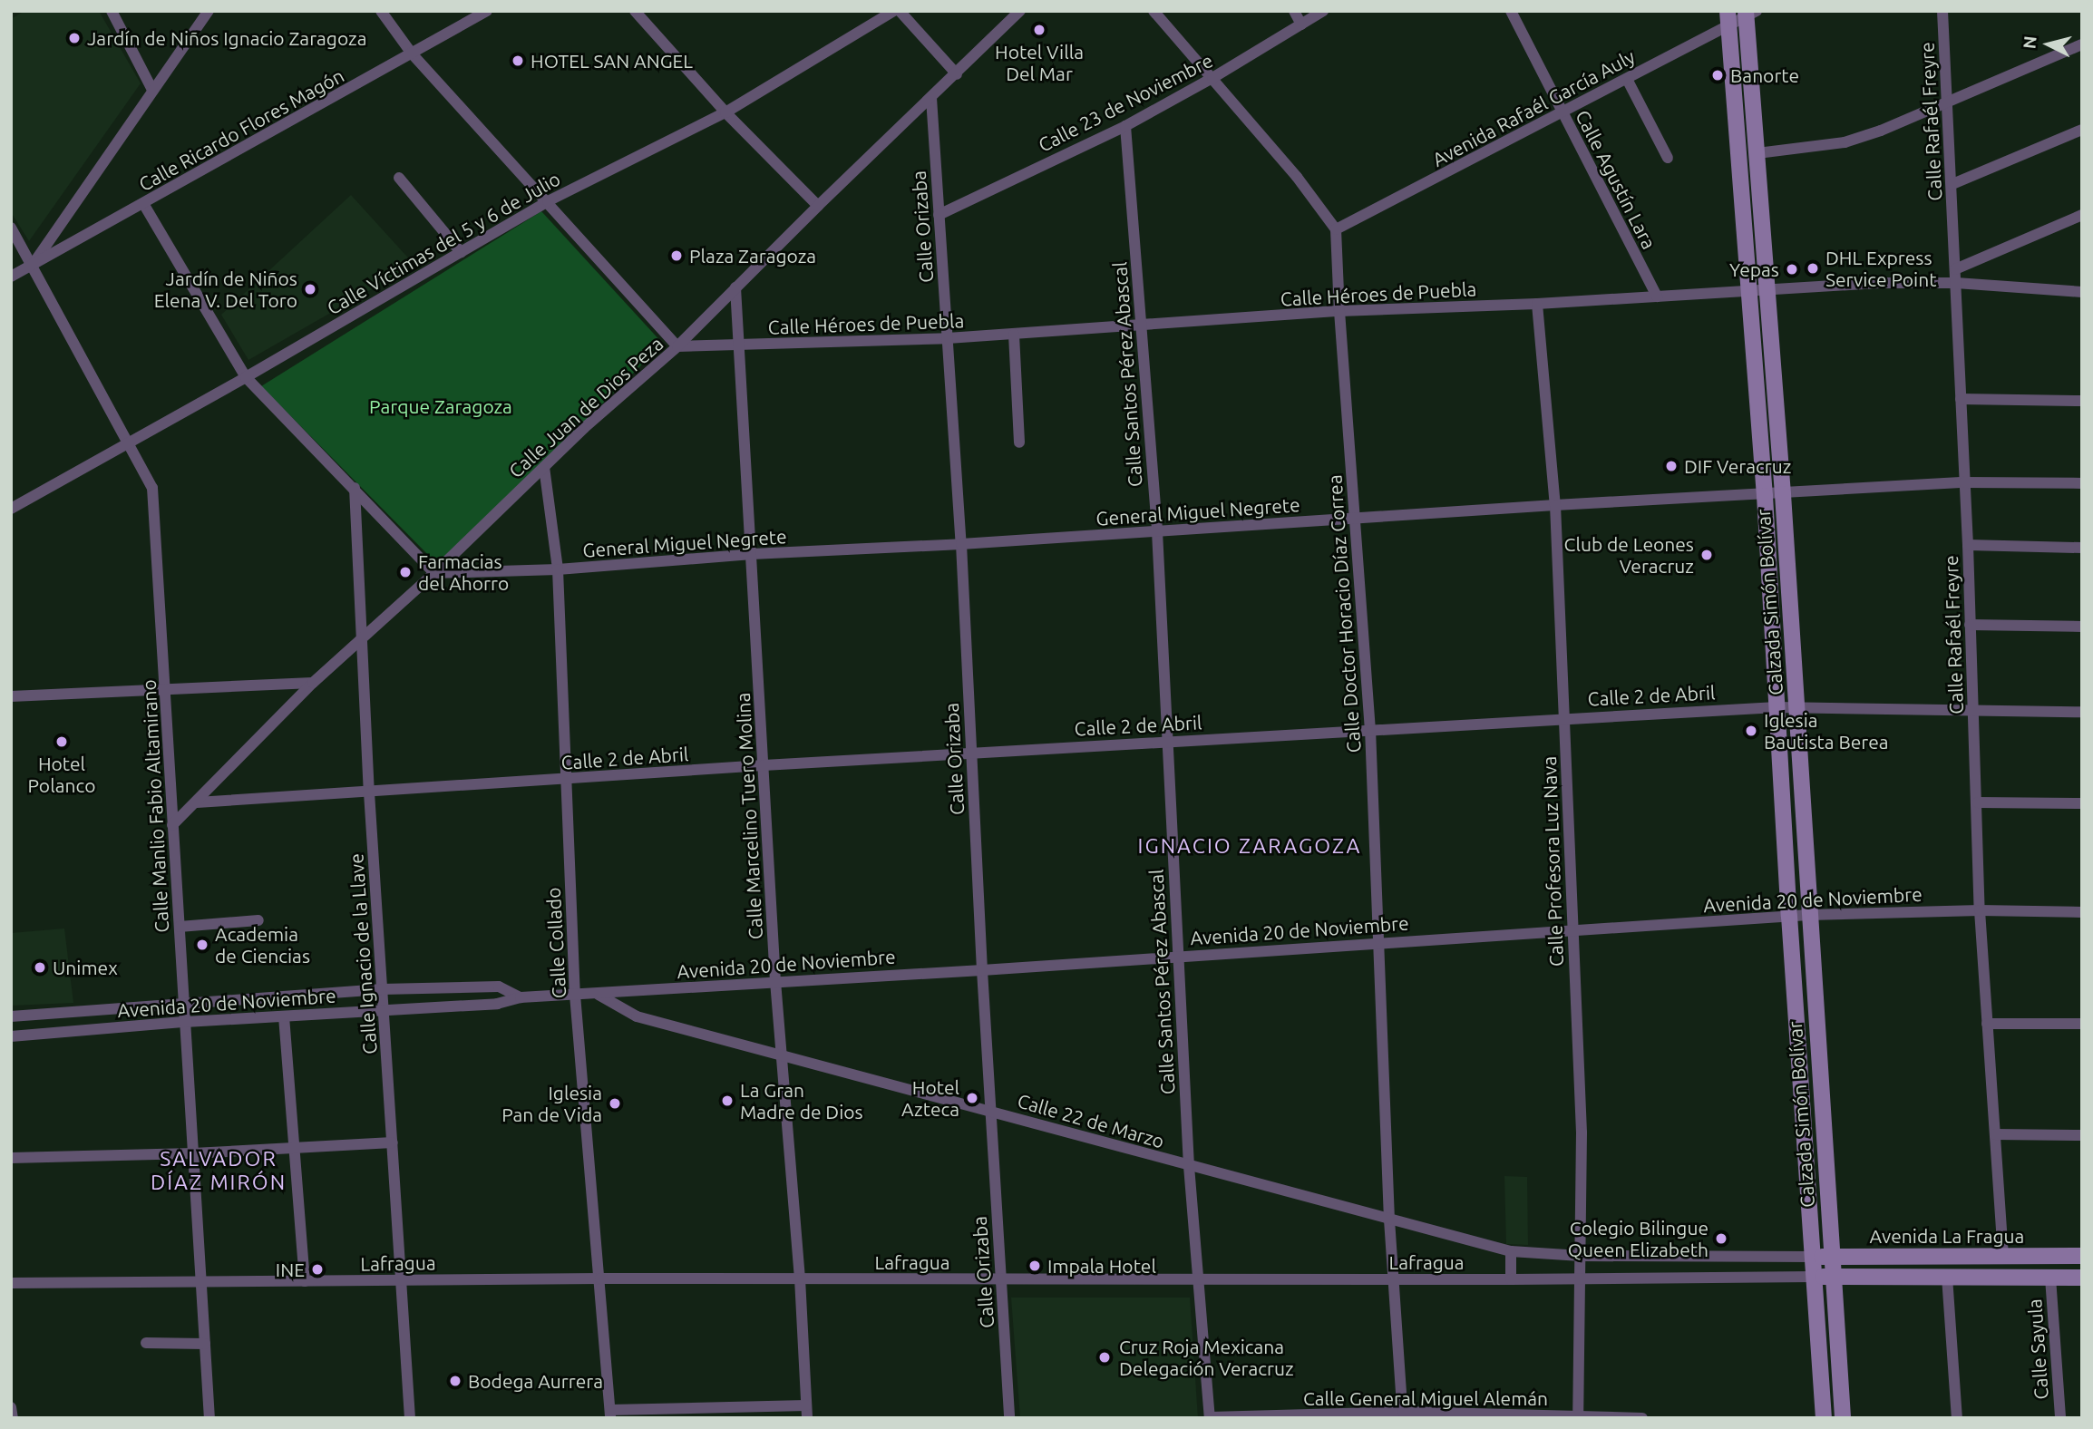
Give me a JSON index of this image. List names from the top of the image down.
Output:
{
  "streets": {
    "main road": ["Calzada Simón Bolívar", "Avenida La Fragua"],
    "street": [
      "Calle 23 de Noviembre",
      "Avenida Rafaél García Auly",
      "Calle Rafaél Freyre",
      "Calle Ricardo Flores Magón",
      "Calle Agustín Lara",
      "Calle Orizaba",
      "Calle Víctimas del 5 y 6 de Julio",
      "Calle Héroes de Puebla",
      "Calle Santos Pérez Abascal",
      "Calle Juan de Dios Peza",
      "General Miguel Negrete",
      "Calle Doctor Horacio Díaz Correa",
      "Calle 2 de Abril",
      "Calle Manlio Fabio Altamirano",
      "Calle Marcelino Tuero Molina",
      "Calle Profesora Luz Nava",
      "Avenida 20 de Noviembre",
      "Calle Collado",
      "Calle Ignacio de la Llave",
      "Calle 22 de Marzo",
      "Lafragua",
      "Calle Sayula",
      "Calle General Miguel Alemán"
    ]
  },
  "crossings": [
    ["Calle 23 de Noviembre", "Calle Orizaba"],
    ["Calle 23 de Noviembre", "Calle Santos Pérez Abascal"],
    ["Avenida Rafaél García Auly", "Calle Agustín Lara"],
    ["Avenida Rafaél García Auly", "Calzada Simón Bolívar"],
    ["Avenida Rafaél García Auly", "Calle Doctor Horacio Díaz Correa"],
    ["Calle Rafaél Freyre", "Calle Héroes de Puebla"],
    ["Calle Rafaél Freyre", "General Miguel Negrete"],
    ["Calle Rafaél Freyre", "Calle 2 de Abril"],
    ["Calle Rafaél Freyre", "Avenida 20 de Noviembre"],
    ["Calle Rafaél Freyre", "Avenida La Fragua"],
    ["Calle Ricardo Flores Magón", "Calle Manlio Fabio Altamirano"],
    ["Calle Agustín Lara", "Calle Héroes de Puebla"],
    ["Calle Orizaba", "Calle Héroes de Puebla"],
    ["Calle Orizaba", "Calle Juan de Dios Peza"],
    ["Calle Orizaba", "General Miguel Negrete"],
    ["Calle Orizaba", "Calle 2 de Abril"],
    ["Calle Orizaba", "Avenida 20 de Noviembre"],
    ["Calle Orizaba", "Calle 22 de Marzo"],
    ["Calle Orizaba", "Lafragua"],
    ["Calle Víctimas del 5 y 6 de Julio", "Calle Manlio Fabio Altamirano"],
    ["Calle Héroes de Puebla", "Calle Santos Pérez Abascal"],
    ["Calle Héroes de Puebla", "Calle Juan de Dios Peza"],
    ["Calle Héroes de Puebla", "Calzada Simón Bolívar"],
    ["Calle Héroes de Puebla", "Calle Doctor Horacio Díaz Correa"],
    ["Calle Héroes de Puebla", "Calle Marcelino Tuero Molina"],
    ["Calle Héroes de Puebla", "Calle Profesora Luz Nava"],
    ["Calle Santos Pérez Abascal", "General Miguel Negrete"],
    ["Calle Santos Pérez Abascal", "Calle 2 de Abril"],
    ["Calle Santos Pérez Abascal", "Avenida 20 de Noviembre"],
    ["Calle Santos Pérez Abascal", "Calle 22 de Marzo"],
    ["Calle Santos Pérez Abascal", "Lafragua"],
    ["Calle Santos Pérez Abascal", "Calle General Miguel Alemán"],
    ["Calle Juan de Dios Peza", "General Miguel Negrete"],
    ["Calle Juan de Dios Peza", "Calle 2 de Abril"],
    ["Calle Juan de Dios Peza", "Calle Manlio Fabio Altamirano"],
    ["Calle Juan de Dios Peza", "Calle Marcelino Tuero Molina"],
    ["Calle Juan de Dios Peza", "Calle Collado"],
    ["Calle Juan de Dios Peza", "Calle Ignacio de la Llave"],
    ["General Miguel Negrete", "Calzada Simón Bolívar"],
    ["General Miguel Negrete", "Calle Doctor Horacio Díaz Correa"],
    ["General Miguel Negrete", "Calle Marcelino Tuero Molina"],
    ["General Miguel Negrete", "Calle Profesora Luz Nava"],
    ["General Miguel Negrete", "Calle Collado"],
    ["Calzada Simón Bolívar", "Calle 2 de Abril"],
    ["Calzada Simón Bolívar", "Avenida 20 de Noviembre"],
    ["Calzada Simón Bolívar", "Avenida La Fragua"],
    ["Calzada Simón Bolívar", "Lafragua"],
    ["Calle Doctor Horacio Díaz Correa", "Calle 2 de Abril"],
    ["Calle Doctor Horacio Díaz Correa", "Avenida 20 de Noviembre"],
    ["Calle Doctor Horacio Díaz Correa", "Calle 22 de Marzo"],
    ["Calle Doctor Horacio Díaz Correa", "Lafragua"],
    ["Calle Doctor Horacio Díaz Correa", "Calle General Miguel Alemán"],
    ["Calle 2 de Abril", "Calle Marcelino Tuero Molina"],
    ["Calle 2 de Abril", "Calle Profesora Luz Nava"],
    ["Calle 2 de Abril", "Calle Collado"],
    ["Calle 2 de Abril", "Calle Ignacio de la Llave"],
    ["Calle Manlio Fabio Altamirano", "Avenida 20 de Noviembre"],
    ["Calle Manlio Fabio Altamirano", "Lafragua"],
    ["Calle Marcelino Tuero Molina", "Avenida 20 de Noviembre"],
    ["Calle Marcelino Tuero Molina", "Calle 22 de Marzo"],
    ["Calle Marcelino Tuero Molina", "Lafragua"],
    ["Calle Profesora Luz Nava", "Avenida 20 de Noviembre"],
    ["Calle Profesora Luz Nava", "Calle 22 de Marzo"],
    ["Calle Profesora Luz Nava", "Lafragua"],
    ["Calle Profesora Luz Nava", "Calle General Miguel Alemán"],
    ["Avenida 20 de Noviembre", "Calle Collado"],
    ["Avenida 20 de Noviembre", "Calle Ignacio de la Llave"],
    ["Avenida 20 de Noviembre", "Calle 22 de Marzo"],
    ["Calle Collado", "Lafragua"],
    ["Calle Ignacio de la Llave", "Lafragua"]
  ],
  "districts": ["IGNACIO ZARAGOZA", "SALVADOR DÍAZ MIRÓN"],
  "parks": ["Parque Zaragoza"],
  "places": [
    "Hotel Villa Del Mar",
    "Jardín de Niños Ignacio Zaragoza",
    "HOTEL SAN ANGEL",
    "Banorte",
    "Plaza Zaragoza",
    "DHL Express Service Point",
    "Yepas",
    "Jardín de Niños Elena V. Del Toro",
    "DIF Veracruz",
    "Club de Leones Veracruz",
    "Farmacias del Ahorro",
    "Iglesia Bautista Berea",
    "Hotel Polanco",
    "Academia de Ciencias",
    "Unimex",
    "Hotel Azteca",
    "La Gran Madre de Dios",
    "Iglesia Pan de Vida",
    "Colegio Bilingue Queen Elizabeth",
    "Impala Hotel",
    "INE",
    "Cruz Roja Mexicana Delegación Veracruz",
    "Bodega Aurrera"
  ],
  "north": "left"
}
